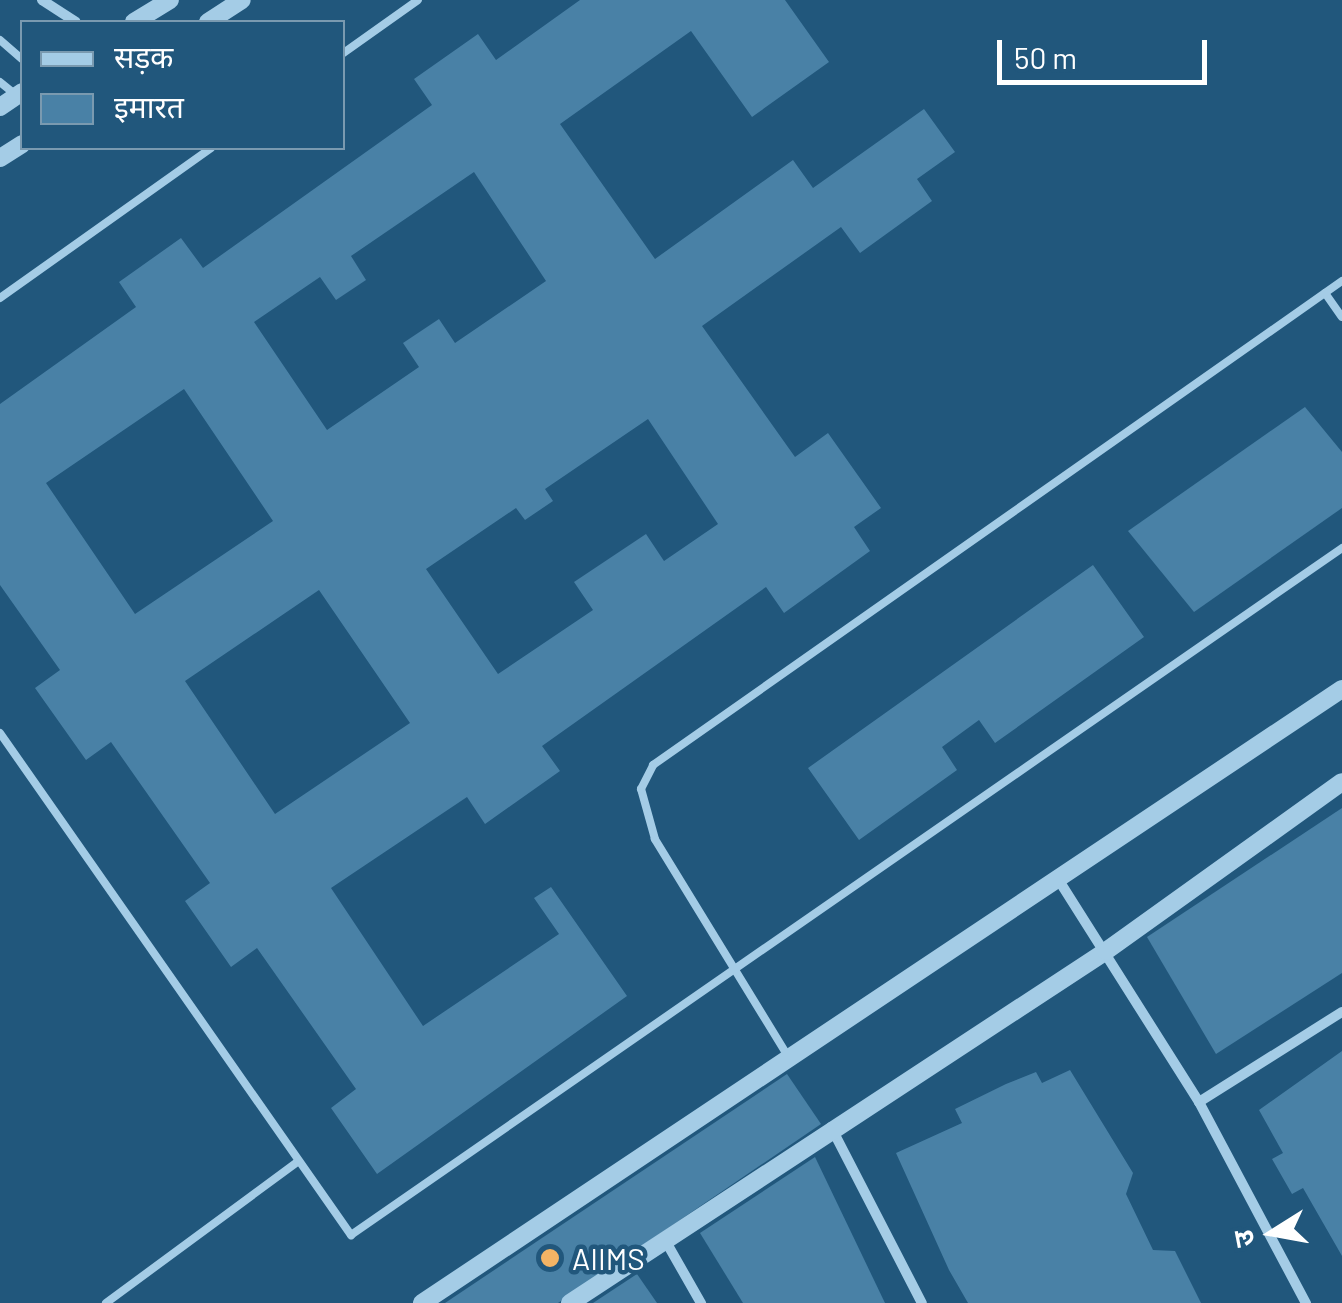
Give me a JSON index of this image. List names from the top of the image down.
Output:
{
  "places": ["AIIMS"],
  "legend": ["सड़क", "इमारत"],
  "scale_bar": "50 m",
  "north": "left"
}
